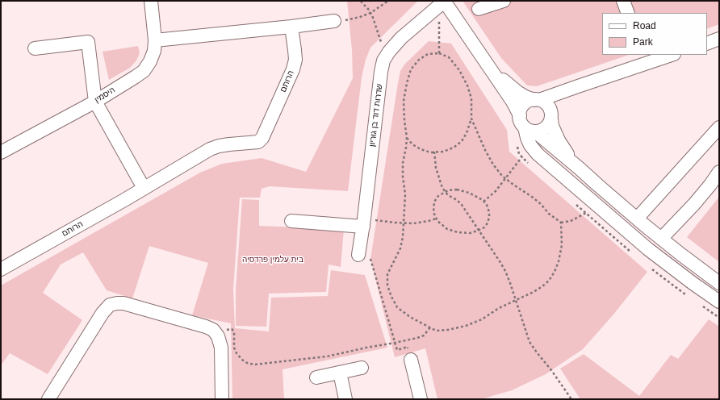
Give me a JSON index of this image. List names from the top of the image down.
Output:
{
  "streets": {
    "street": ["הרותם", "היסמין", "שדרות דוד בן גוריון"]
  },
  "parks": ["בית עלמין פרדסיה"],
  "legend": ["Road", "Park"]
}
